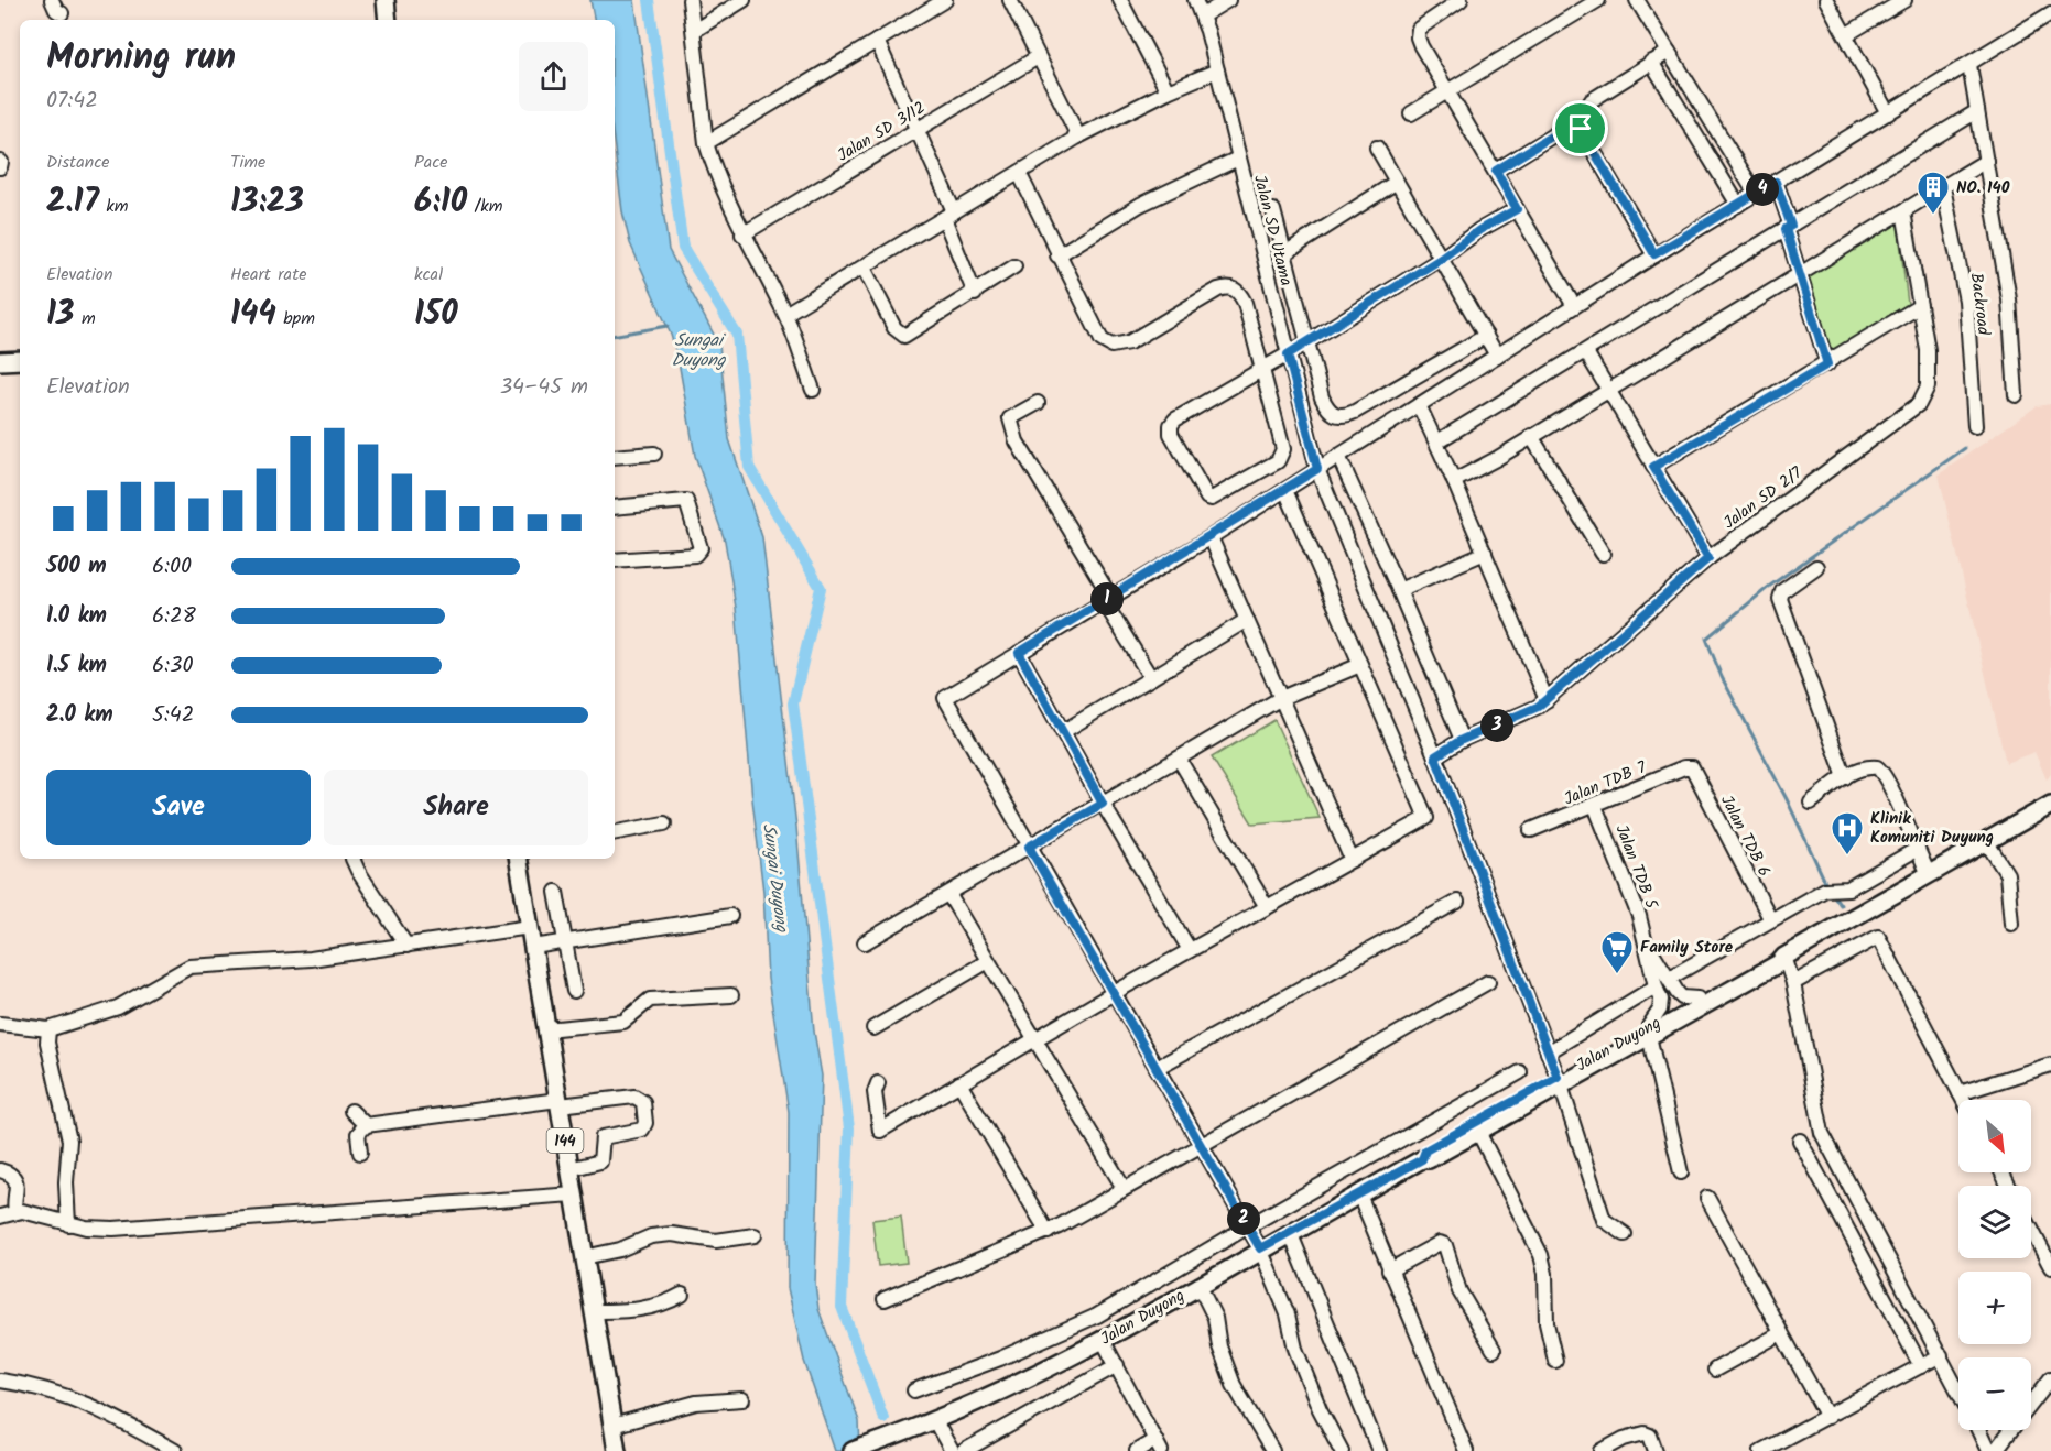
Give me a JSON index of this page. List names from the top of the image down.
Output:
{
  "streets": {
    "main road": ["Jalan Duyong", "144"],
    "street": [
      "Jalan SD 3/12",
      "Jalan SD Utama",
      "Backroad",
      "Jalan SD 2/7",
      "Jalan TDB 7",
      "Jalan TDB 6",
      "Jalan TDB 5"
    ]
  },
  "crossings": [
    ["Jalan SD Utama", "Jalan SD 2/7"],
    ["Jalan SD Utama", "Jalan Duyong"],
    ["Jalan TDB 7", "Jalan TDB 6"],
    ["Jalan TDB 7", "Jalan TDB 5"],
    ["Jalan TDB 5", "Jalan Duyong"]
  ],
  "water": ["Sungai Duyong"],
  "places": {
    "building": ["NO. 140"],
    "hospital": ["Klinik Komuniti Duyung"],
    "supermarket": ["Family Store"]
  },
  "north": "bottom right",
  "page": {
    "heading": ["Morning run", "07:42"],
    "stats": [
      ["Distance", "2.17 km"],
      ["Time", "13:23"],
      ["Pace", "6:10 /km"],
      ["Elevation", "13 m"],
      ["Heart rate", "144 bpm"],
      ["kcal", "150"]
    ],
    "pins": [
      "4",
      "1",
      "3",
      "2"
    ],
    "chart": ["Elevation", "34–45 m"],
    "list": [
      {
        "name": "500 m",
        "note": "6:00"
      },
      {
        "name": "1.0 km",
        "note": "6:28"
      },
      {
        "name": "1.5 km",
        "note": "6:30"
      },
      {
        "name": "2.0 km",
        "note": "5:42"
      }
    ],
    "buttons": ["Save", "Share"],
    "map_buttons": ["+", "−"]
  }
}
